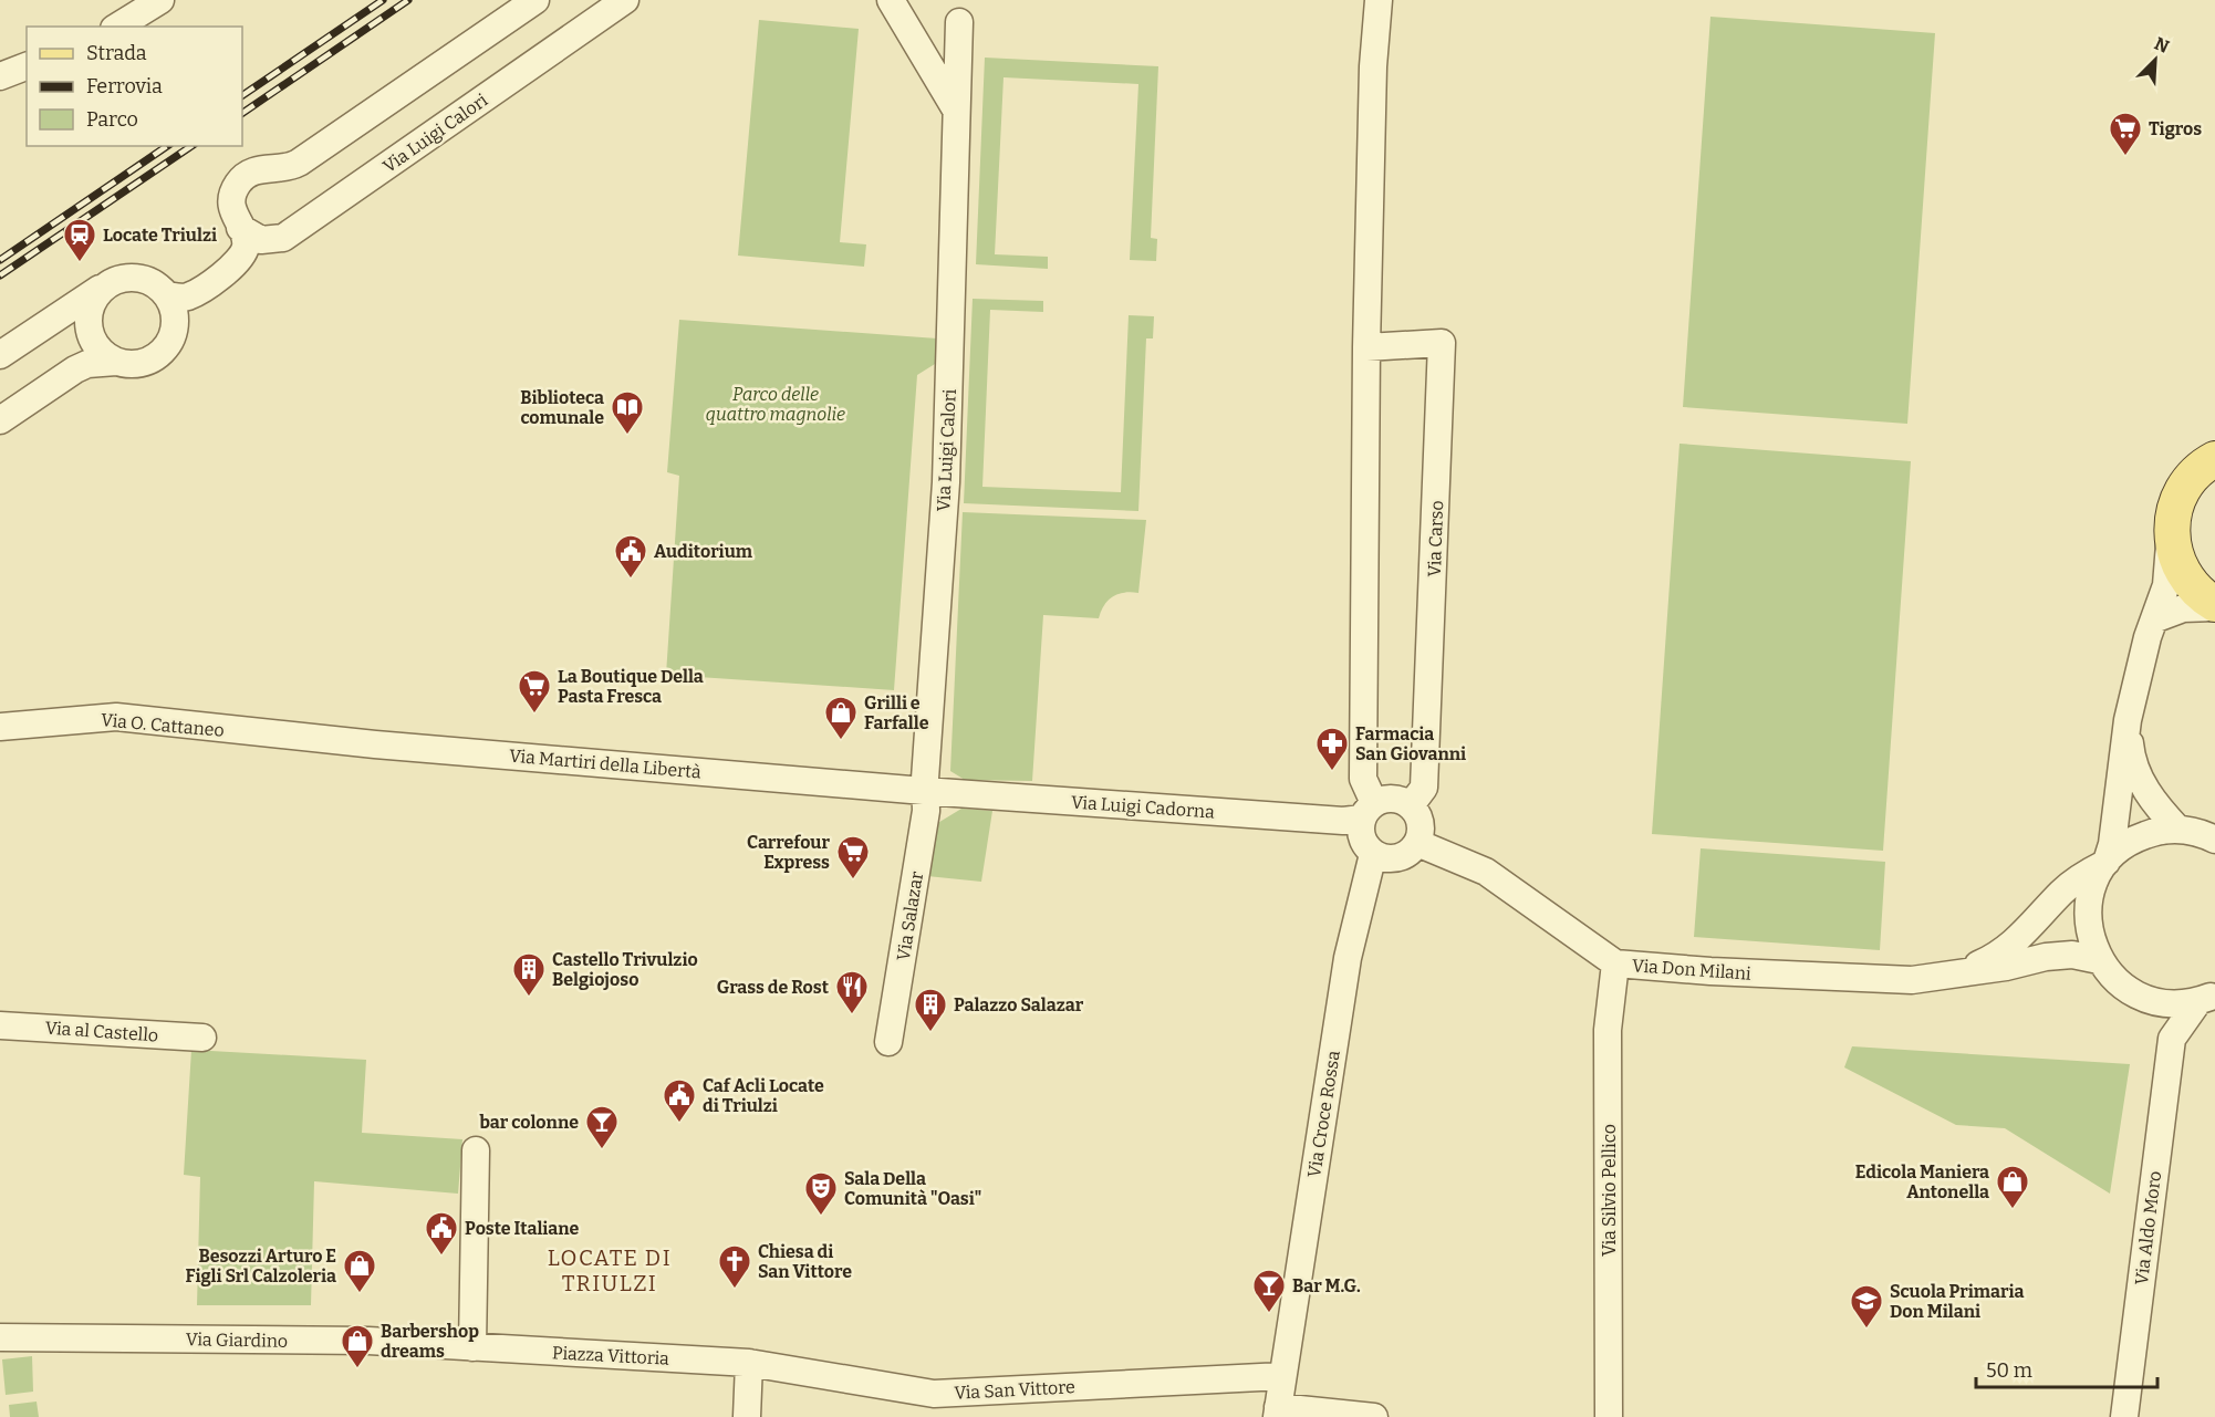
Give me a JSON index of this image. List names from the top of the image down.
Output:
{
  "streets": {
    "street": [
      "Via Luigi Calori",
      "Via Carso",
      "Via O. Cattaneo",
      "Via Martiri della Libertà",
      "Via Luigi Cadorna",
      "Via Salazar",
      "Via Don Milani",
      "Via al Castello",
      "Via Croce Rossa",
      "Via Silvio Pellico",
      "Via Aldo Moro",
      "Via Giardino",
      "Piazza Vittoria",
      "Via San Vittore"
    ]
  },
  "crossings": [
    ["Via Luigi Calori", "Via Martiri della Libertà"],
    ["Via Luigi Calori", "Via Luigi Cadorna"],
    ["Via Luigi Calori", "Via Salazar"],
    ["Via Carso", "Via Luigi Cadorna"],
    ["Via Carso", "Via Don Milani"],
    ["Via Carso", "Via Croce Rossa"],
    ["Via O. Cattaneo", "Via Martiri della Libertà"],
    ["Via Martiri della Libertà", "Via Luigi Cadorna"],
    ["Via Martiri della Libertà", "Via Salazar"],
    ["Via Luigi Cadorna", "Via Salazar"],
    ["Via Luigi Cadorna", "Via Don Milani"],
    ["Via Luigi Cadorna", "Via Croce Rossa"],
    ["Via Don Milani", "Via Croce Rossa"],
    ["Via Don Milani", "Via Silvio Pellico"],
    ["Via Croce Rossa", "Via San Vittore"],
    ["Via Giardino", "Piazza Vittoria"],
    ["Piazza Vittoria", "Via San Vittore"]
  ],
  "districts": ["LOCATE DI TRIULZI"],
  "parks": ["Parco delle quattro magnolie"],
  "places": {
    "supermarket": ["Tigros", "La Boutique Della Pasta Fresca", "Carrefour Express"],
    "station": ["Locate Triulzi"],
    "library": ["Biblioteca comunale"],
    "public building": ["Auditorium", "Caf Acli Locate di Triulzi", "Poste Italiane"],
    "shop": [
      "Grilli e Farfalle",
      "Edicola Maniera Antonella",
      "Besozzi Arturo E Figli Srl Calzoleria",
      "Barbershop dreams"
    ],
    "pharmacy": ["Farmacia San Giovanni"],
    "building": ["Castello Trivulzio Belgiojoso", "Palazzo Salazar"],
    "restaurant": ["Grass de Rost"],
    "bar": ["bar colonne", "Bar M.G."],
    "theatre": ["Sala Della Comunità \"Oasi\""],
    "church": ["Chiesa di San Vittore"],
    "school or university": ["Scuola Primaria Don Milani"]
  },
  "legend": ["Strada", "Ferrovia", "Parco"],
  "scale_bar": "50 m",
  "north": "top right"
}
